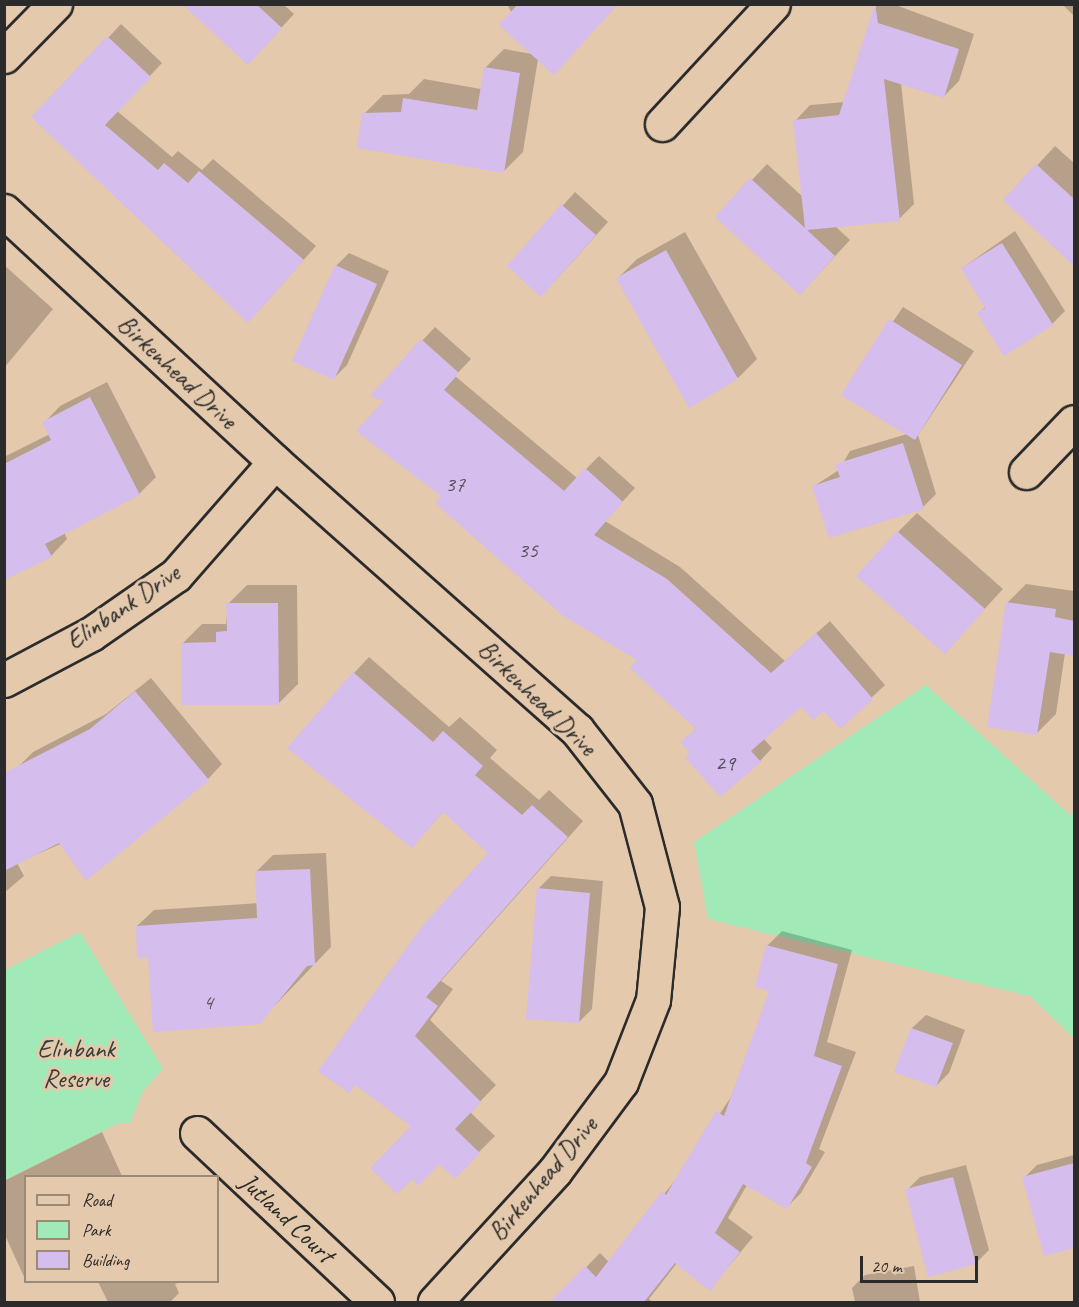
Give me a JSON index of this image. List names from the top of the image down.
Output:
{
  "streets": {
    "street": ["Birkenhead Drive", "Elinbank Drive", "Jutland Court"]
  },
  "crossings": [
    ["Birkenhead Drive", "Elinbank Drive"]
  ],
  "parks": ["Elinbank Reserve"],
  "house_numbers": [
    "37",
    "35",
    "29",
    "4"
  ],
  "legend": ["Road", "Park", "Building"],
  "scale_bar": "20 m"
}
